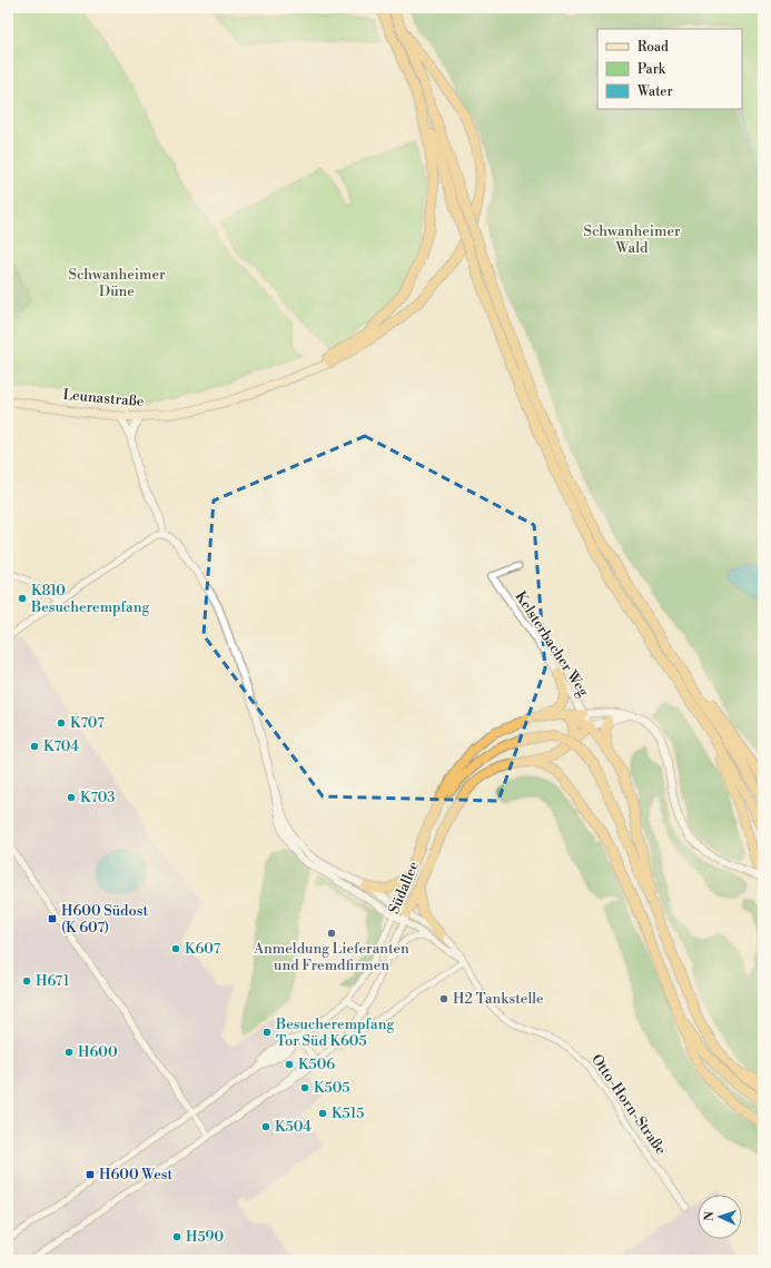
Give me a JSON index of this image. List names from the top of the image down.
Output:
{
  "streets": {
    "highway": ["Südallee"],
    "main road": ["Leunastraße"],
    "street": ["Kelsterbacher Weg", "Otto-Horn-Straße"]
  },
  "crossings": [
    ["Kelsterbacher Weg", "Südallee"],
    ["Südallee", "Otto-Horn-Straße"]
  ],
  "parks": ["Schwanheimer Wald", "Schwanheimer Düne"],
  "places": {
    "other": [
      "K810 Besucherempfang",
      "K707",
      "K704",
      "K703",
      "Anmeldung Lieferanten und Fremdfirmen",
      "K607",
      "H671",
      "H2 Tankstelle",
      "Besucherempfang Tor Süd K605",
      "H600",
      "K506",
      "K505",
      "K515",
      "K504",
      "H590"
    ],
    "transit": ["H600 Südost (K 607)", "H600 West"]
  },
  "legend": ["Road", "Park", "Water"],
  "north": "left"
}
